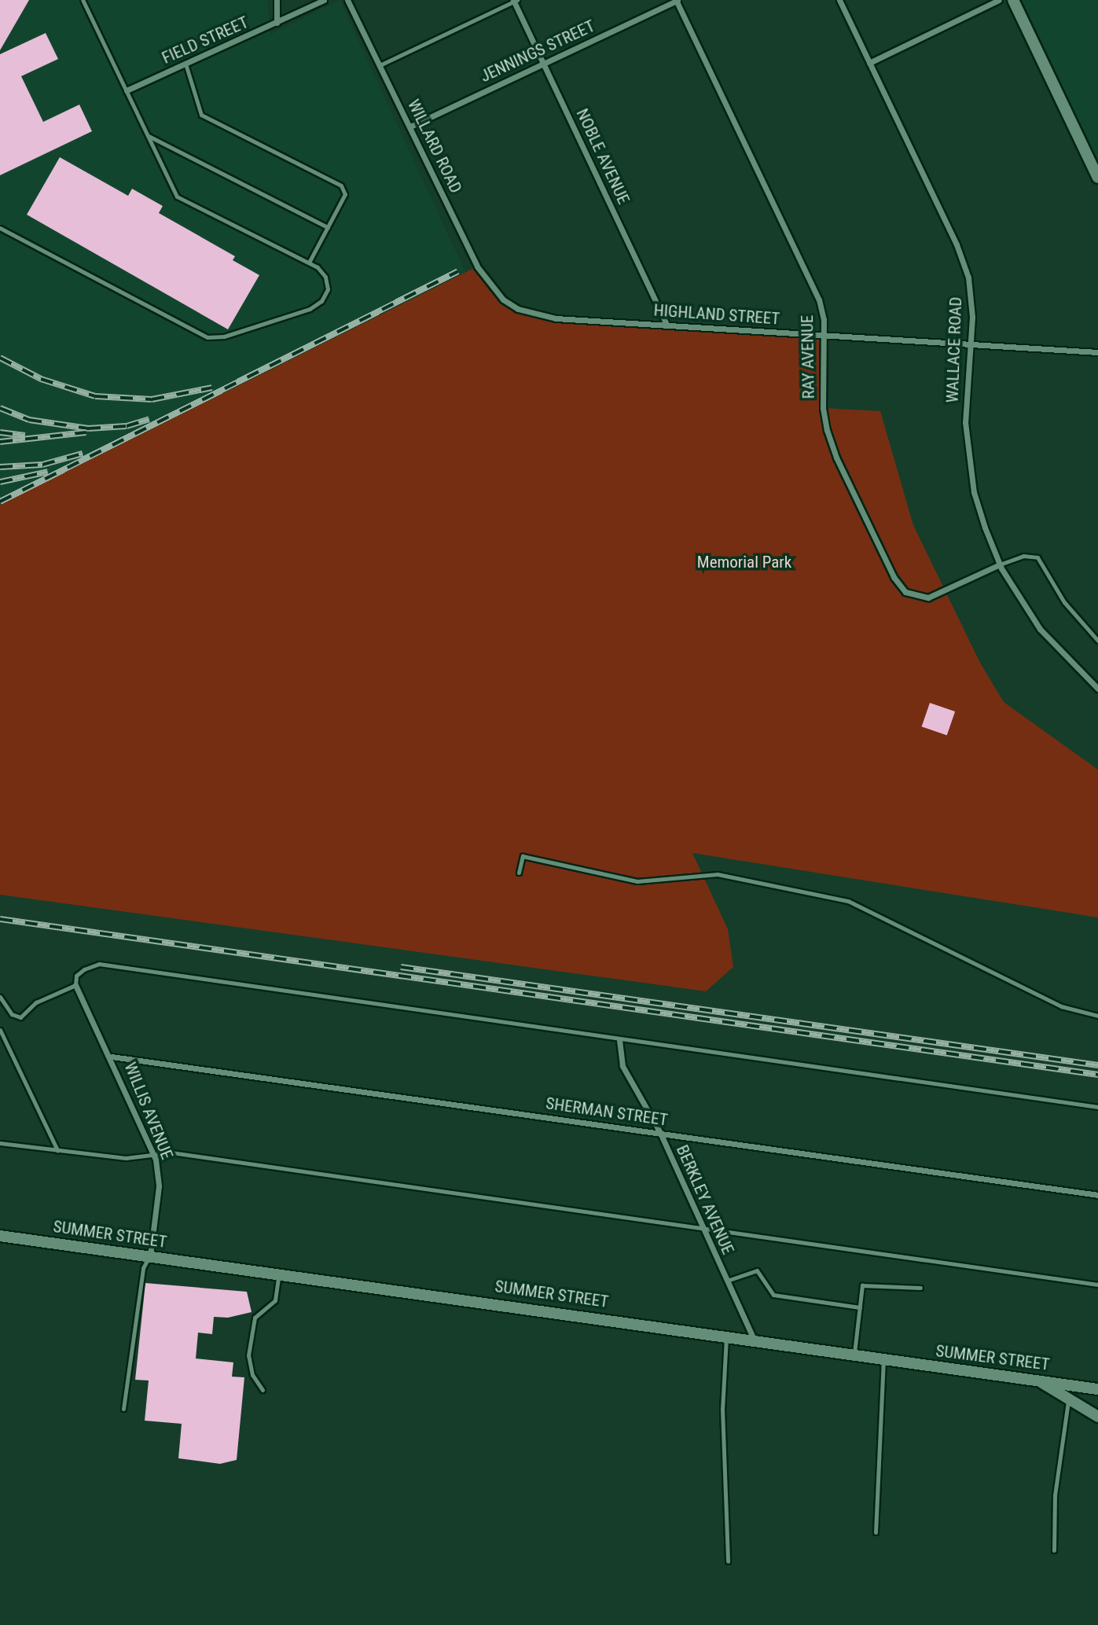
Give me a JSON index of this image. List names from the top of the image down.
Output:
{
  "streets": {
    "street": [
      "FIELD STREET",
      "JENNINGS STREET",
      "WILLARD ROAD",
      "NOBLE AVENUE",
      "HIGHLAND STREET",
      "WALLACE ROAD",
      "RAY AVENUE",
      "WILLIS AVENUE",
      "SHERMAN STREET",
      "BERKLEY AVENUE",
      "SUMMER STREET"
    ]
  },
  "crossings": [
    ["JENNINGS STREET", "WILLARD ROAD"],
    ["JENNINGS STREET", "NOBLE AVENUE"],
    ["JENNINGS STREET", "RAY AVENUE"],
    ["WILLARD ROAD", "HIGHLAND STREET"],
    ["NOBLE AVENUE", "HIGHLAND STREET"],
    ["HIGHLAND STREET", "WALLACE ROAD"],
    ["HIGHLAND STREET", "RAY AVENUE"],
    ["WALLACE ROAD", "RAY AVENUE"],
    ["WILLIS AVENUE", "SHERMAN STREET"],
    ["WILLIS AVENUE", "SUMMER STREET"],
    ["SHERMAN STREET", "BERKLEY AVENUE"],
    ["BERKLEY AVENUE", "SUMMER STREET"]
  ],
  "parks": ["Memorial Park"]
}
